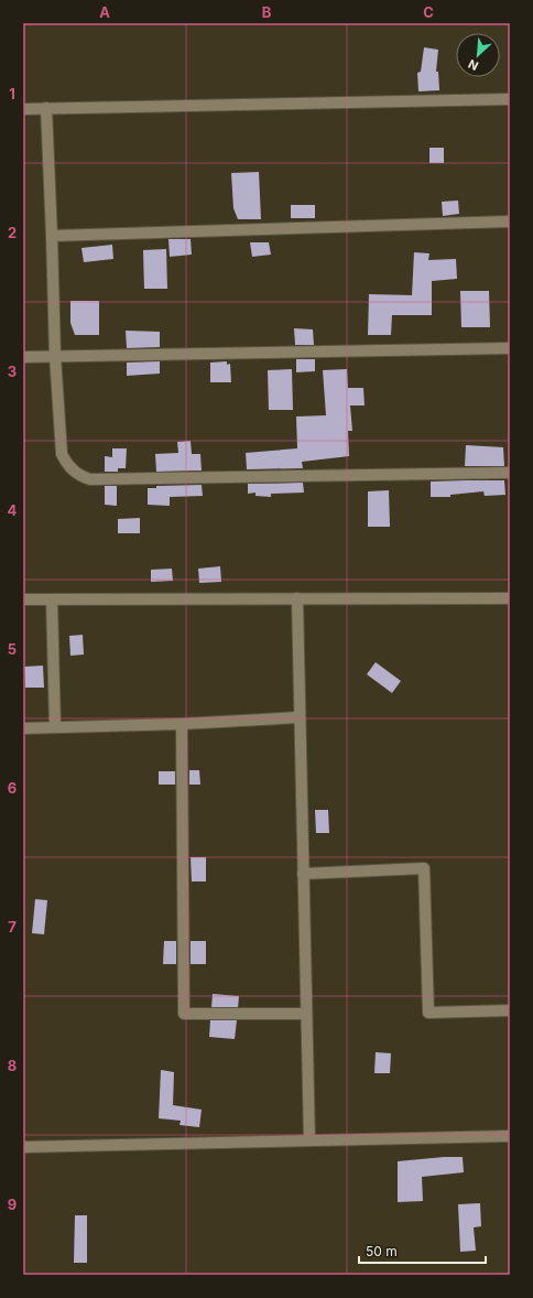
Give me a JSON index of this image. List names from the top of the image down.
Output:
{
  "scale_bar": "50 m",
  "north": "bottom left",
  "grid": {
    "columns": ["A", "B", "C"],
    "rows": [
      "1",
      "2",
      "3",
      "4",
      "5",
      "6",
      "7",
      "8",
      "9"
    ]
  }
}
